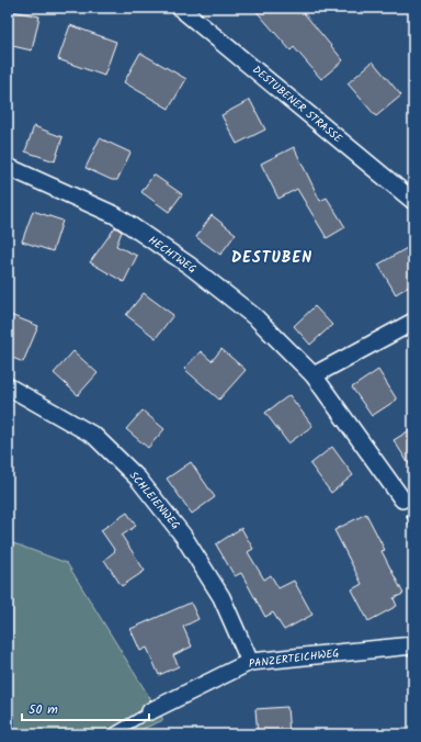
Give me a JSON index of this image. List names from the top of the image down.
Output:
{
  "streets": {
    "street": [
      "DESTUBENER STRASSE",
      "HECHTWEG",
      "SCHLEIENWEG",
      "PANZERTEICHWEG"
    ]
  },
  "crossings": [
    ["SCHLEIENWEG", "PANZERTEICHWEG"]
  ],
  "districts": ["DESTUBEN"],
  "scale_bar": "50 m"
}
